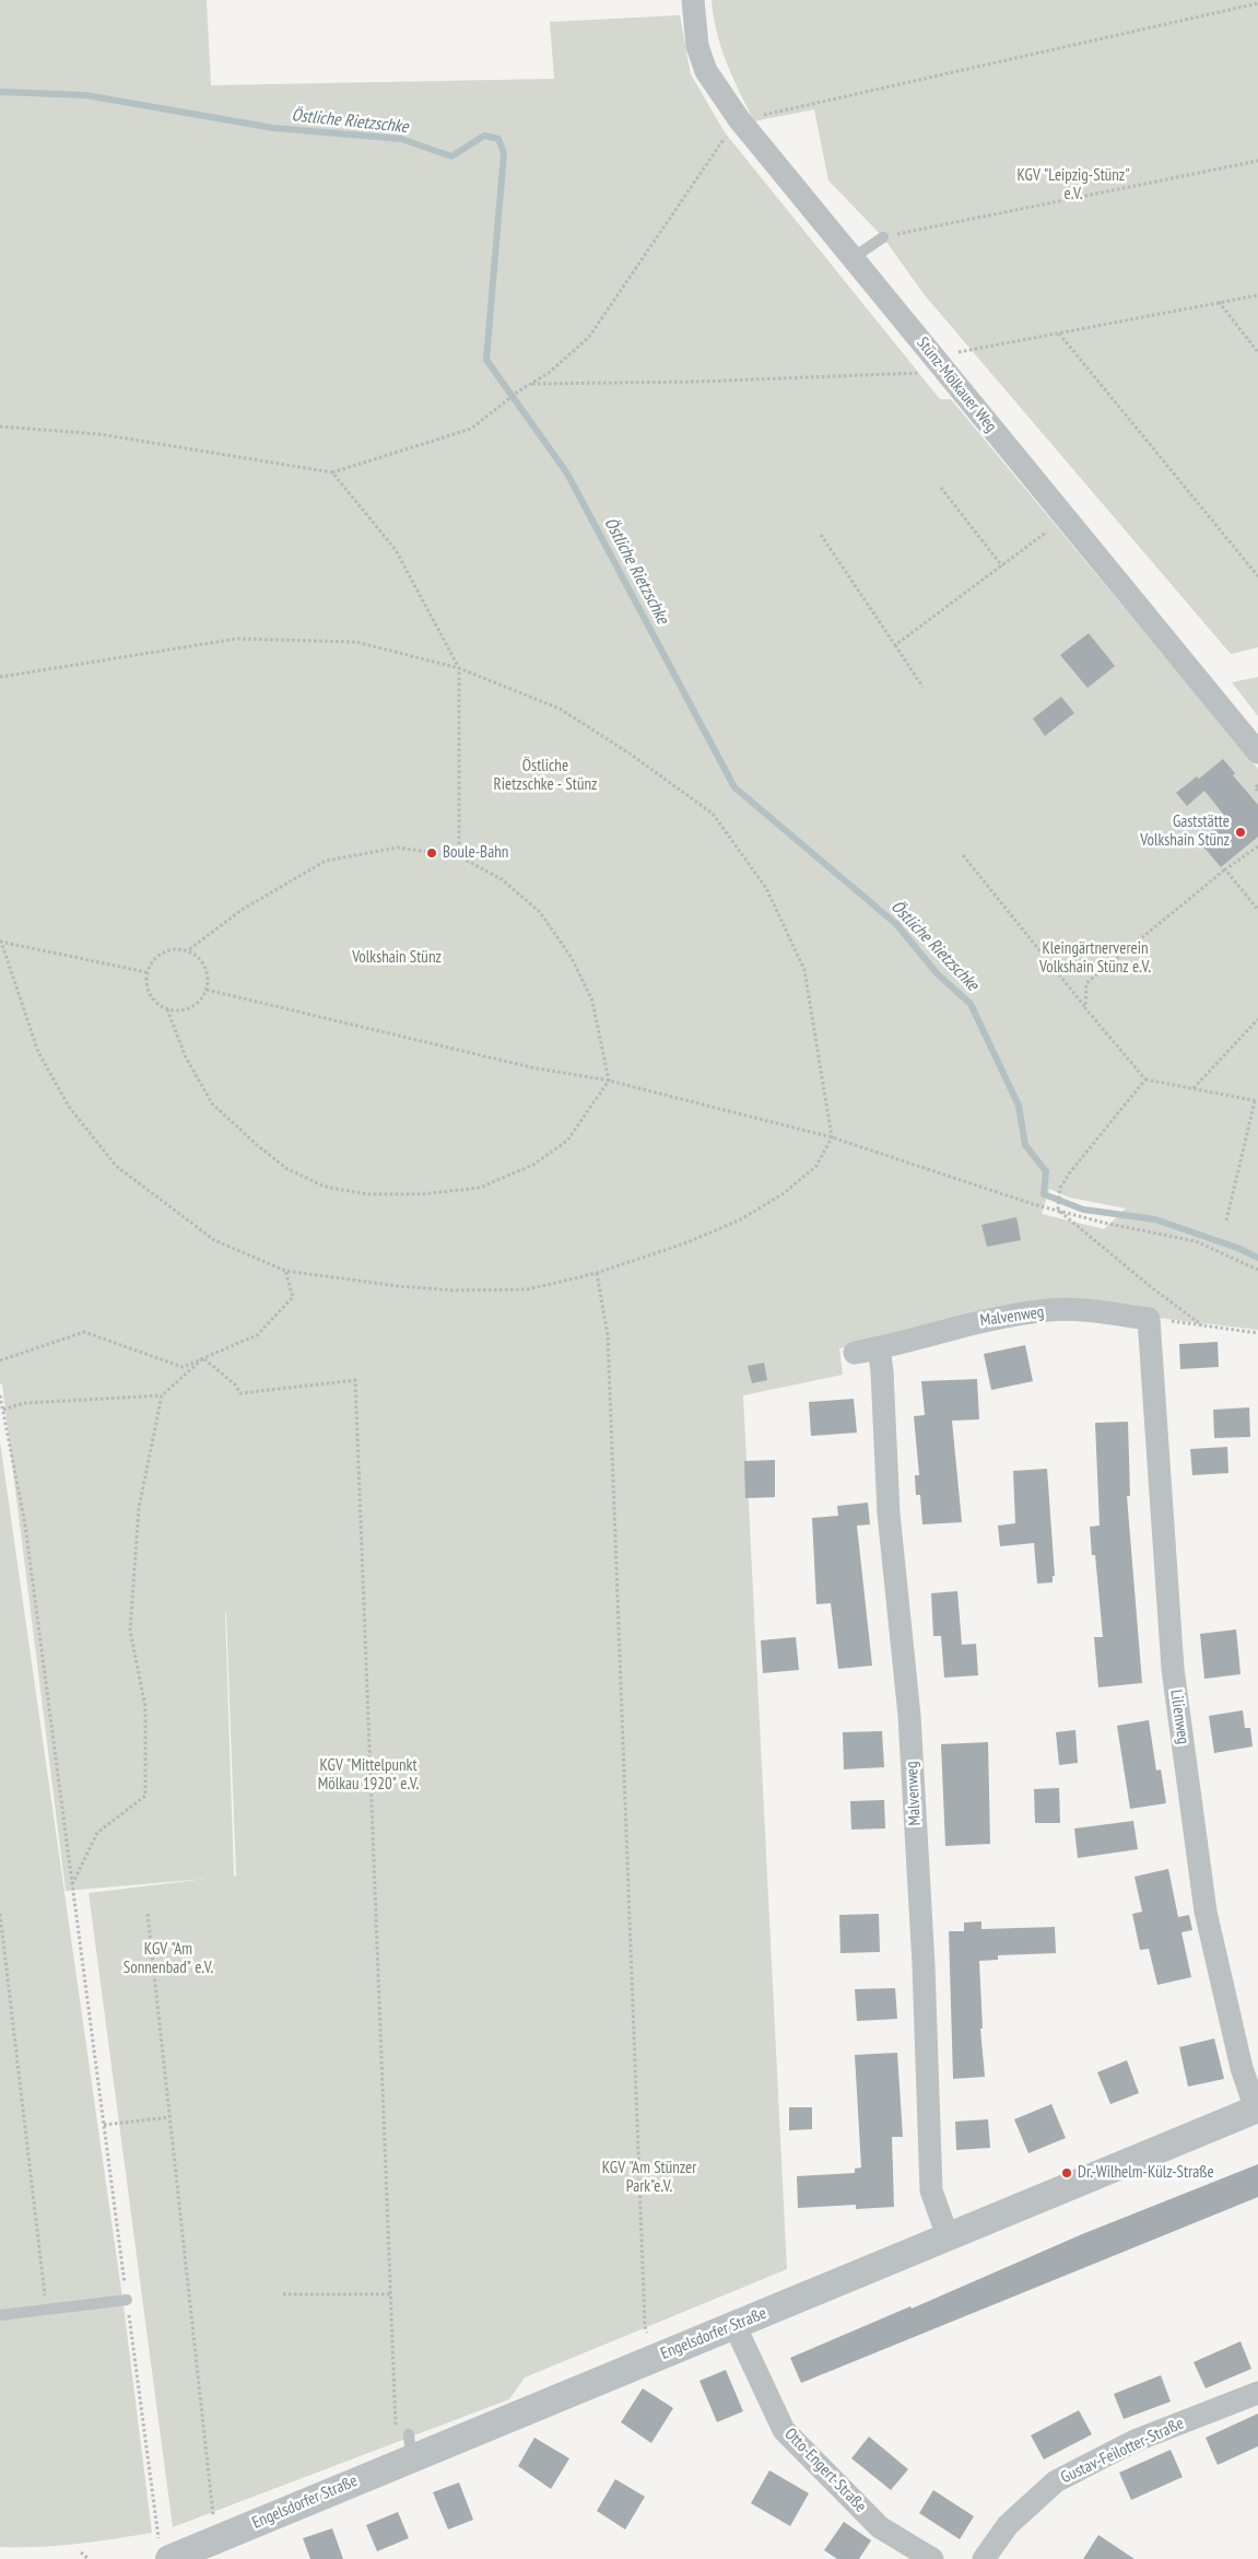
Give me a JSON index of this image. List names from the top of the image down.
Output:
{
  "streets": {
    "street": [
      "Stünz-Mölkauer Weg",
      "Malvenweg",
      "Lilienweg",
      "Engelsdorfer Straße",
      "Gustav-Feilotter-Straße",
      "Otto-Engert-Straße"
    ]
  },
  "crossings": [
    ["Malvenweg", "Lilienweg"],
    ["Malvenweg", "Engelsdorfer Straße"],
    ["Lilienweg", "Engelsdorfer Straße"],
    ["Engelsdorfer Straße", "Otto-Engert-Straße"]
  ],
  "water": ["Östliche Rietzschke"],
  "parks": [
    "KGV \"Leipzig-Stünz\" e.V.",
    "Östliche Rietzschke - Stünz",
    "Kleingärtnerverein Volkshain Stünz e.V.",
    "Volkshain Stünz",
    "KGV \"Mittelpunkt Mölkau 1920\" e.V.",
    "KGV \"Am Sonnenbad\" e.V.",
    "KGV \"Am Stünzer Park\"e.V."
  ],
  "places": ["Gaststätte Volkshain Stünz", "Boule-Bahn", "Dr.-Wilhelm-Külz-Straße"]
}
